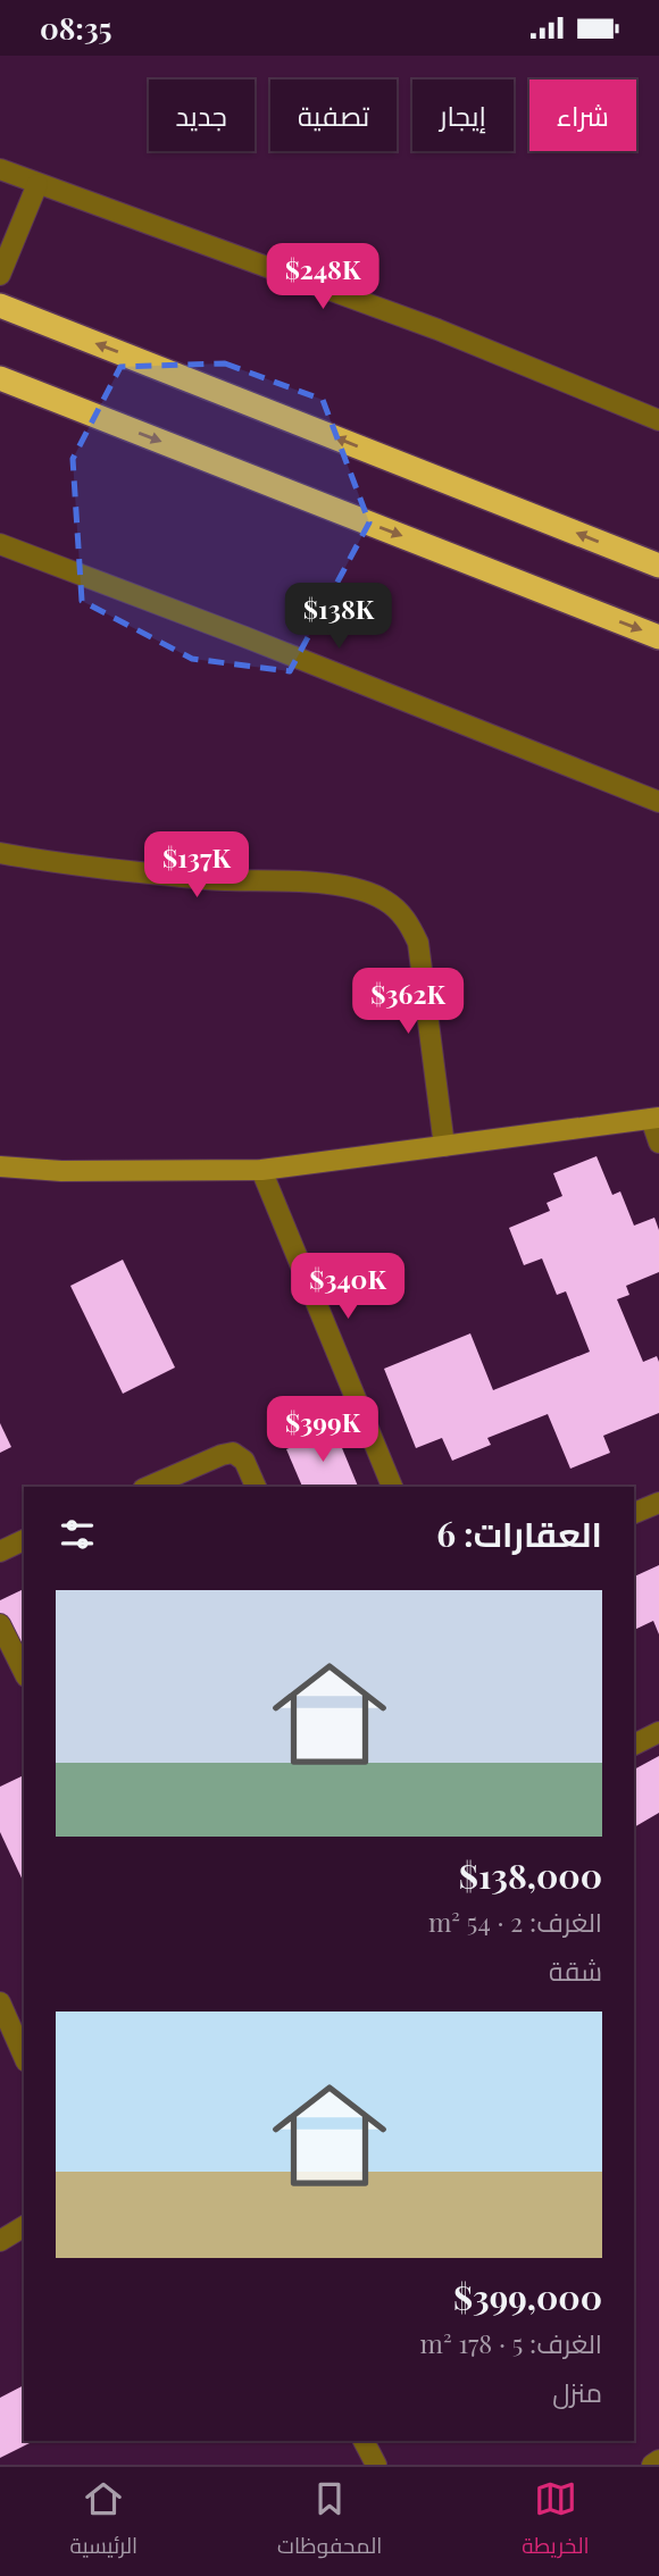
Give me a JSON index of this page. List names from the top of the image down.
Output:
{
  "page": {
    "status": "08:35",
    "chip": [
      "شراء",
      "إيجار",
      "تصفية",
      "جديد"
    ],
    "price": [
      "$248K",
      "$138K",
      "$137K",
      "$362K",
      "$340K",
      "$399K"
    ],
    "heading": "العقارات: 6",
    "list": [
      {
        "name": "$138,000",
        "note": "الغرف: 2 · 54 m² · شقة"
      },
      {
        "name": "$399,000",
        "note": "الغرف: 5 · 178 m² · منزل"
      }
    ],
    "tabs": ["الخريطة", "المحفوظات", "الرئيسية"]
  }
}
